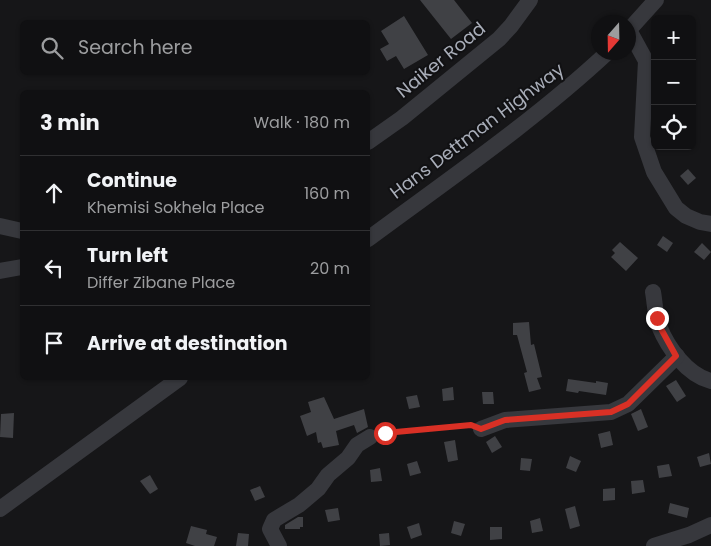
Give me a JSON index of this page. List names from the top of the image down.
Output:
{
  "streets": {
    "street": ["Naiker Road", "Hans Dettman Highway"]
  },
  "north": "bottom",
  "page": {
    "map_buttons": ["+", "−"],
    "search": "Search here",
    "heading": ["3 min", "Walk · 180 m"],
    "list": [
      ["Continue", "Khemisi Sokhela Place", "160 m"],
      ["Turn left", "Differ Zibane Place", "20 m"],
      "Arrive at destination"
    ]
  }
}
